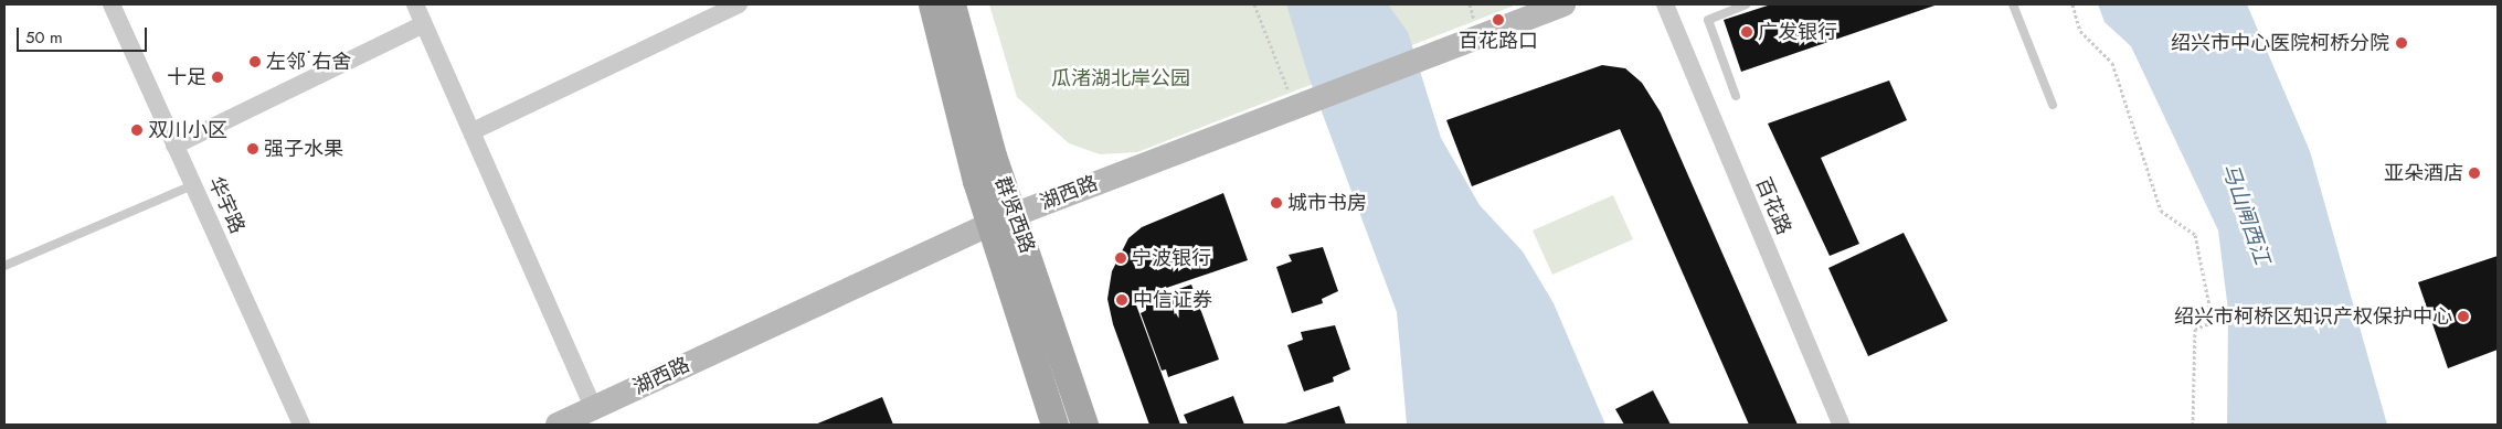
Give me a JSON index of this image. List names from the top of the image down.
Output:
{
  "streets": {
    "main road": ["群贤西路"],
    "street": ["湖西路", "华宇路", "百花路"]
  },
  "crossings": [
    ["湖西路", "群贤西路"]
  ],
  "water": ["马山闸西江"],
  "parks": ["瓜渚湖北岸公园"],
  "places": [
    "百花路口",
    "广发银行",
    "绍兴市中心医院柯桥分院",
    "左邻˙右舍",
    "十足",
    "双川小区",
    "强子水果",
    "亚朵酒店",
    "城市书房",
    "宁波银行",
    "中信证券",
    "绍兴市柯桥区知识产权保护中心"
  ],
  "scale_bar": "50 m"
}
